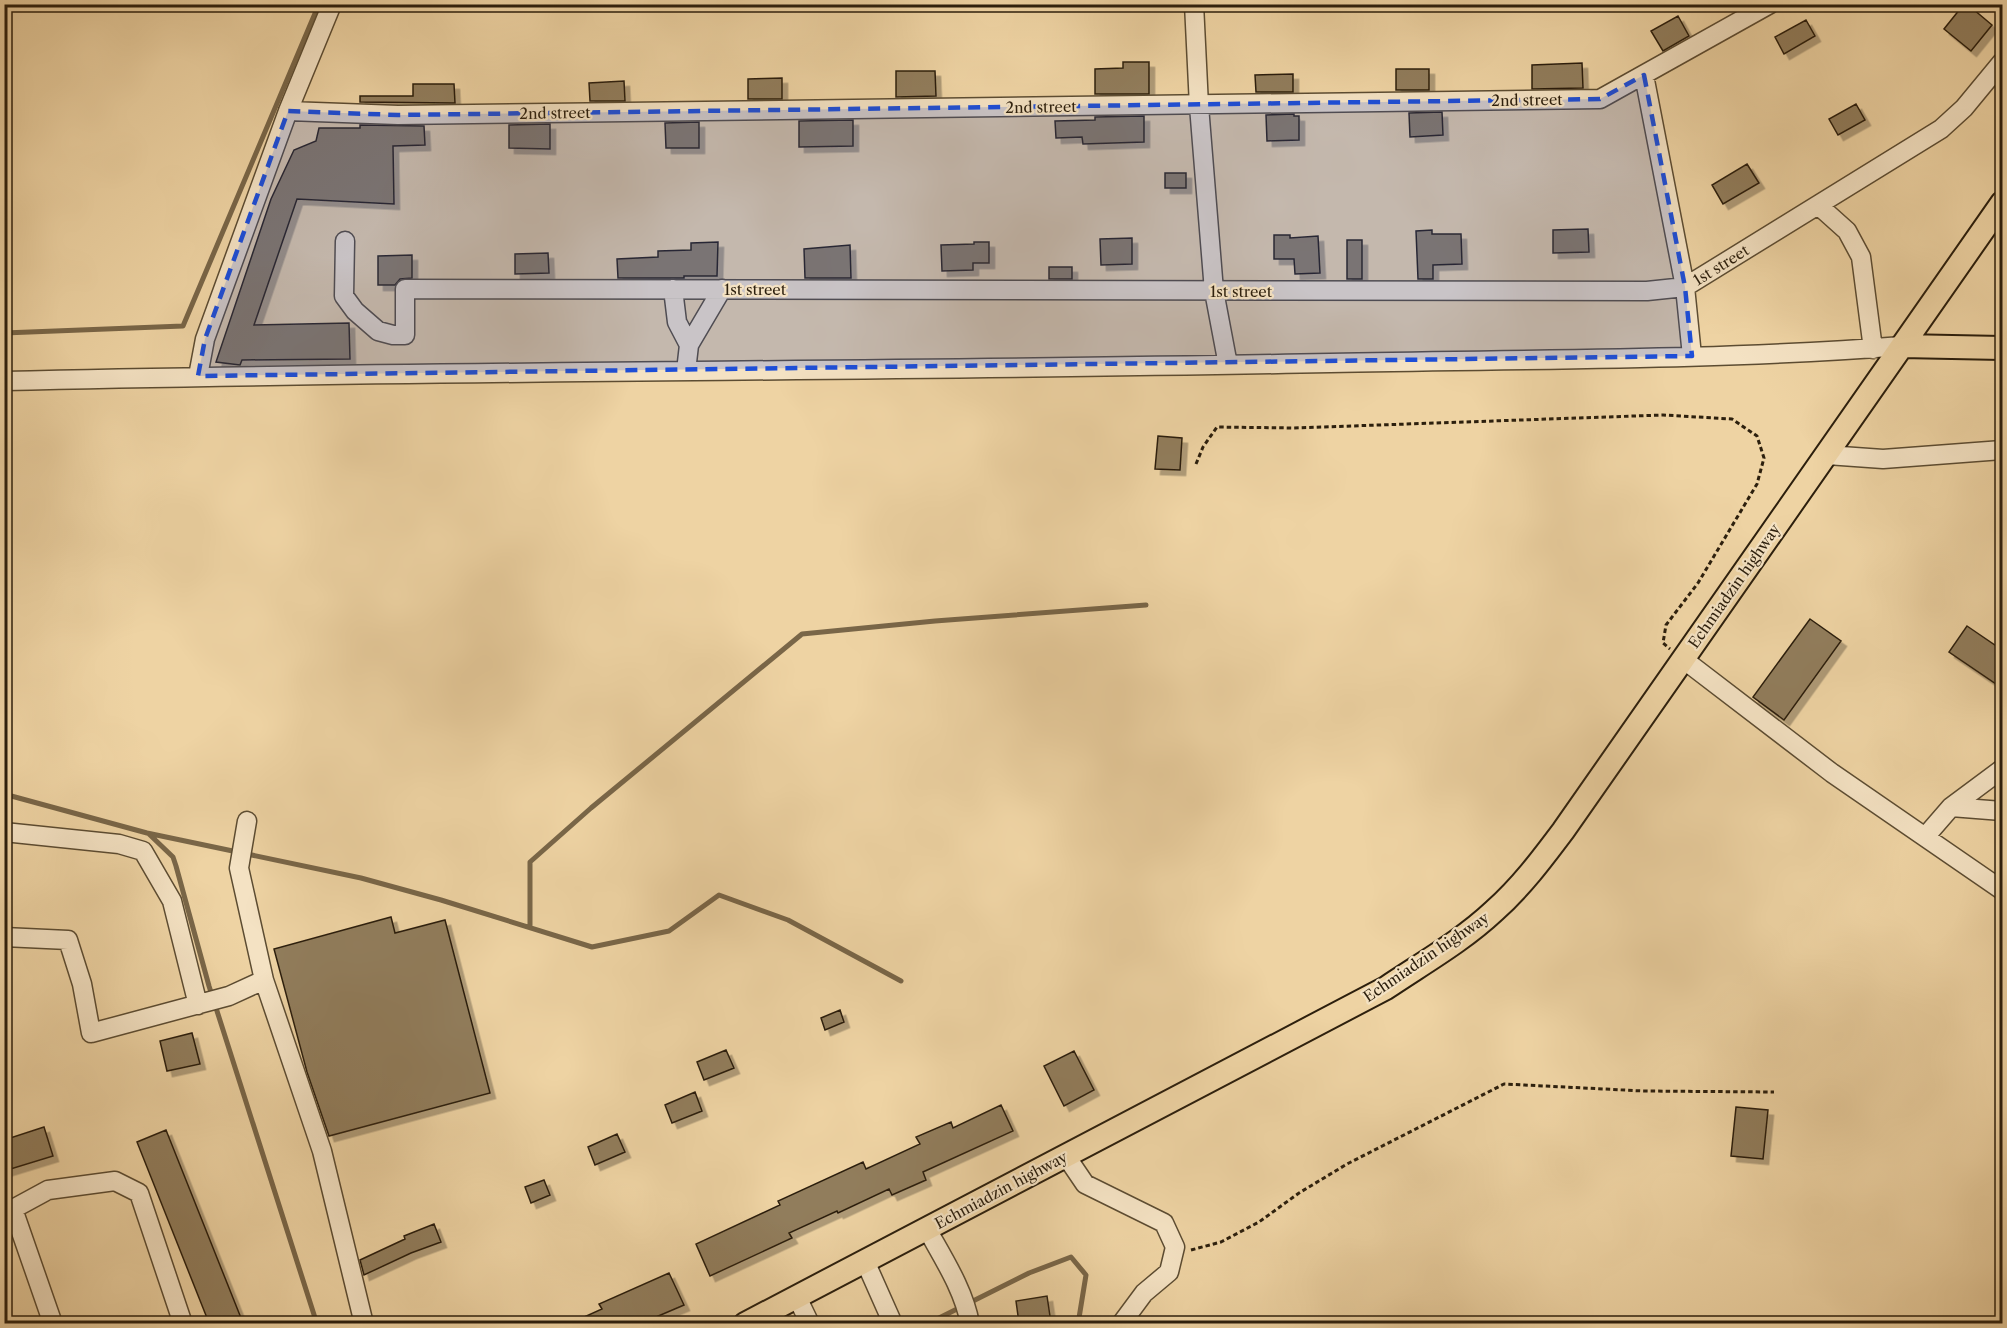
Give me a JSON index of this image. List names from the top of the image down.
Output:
{
  "streets": {
    "main road": ["Echmiadzin highway"],
    "street": ["2nd street", "1st street"]
  }
}
